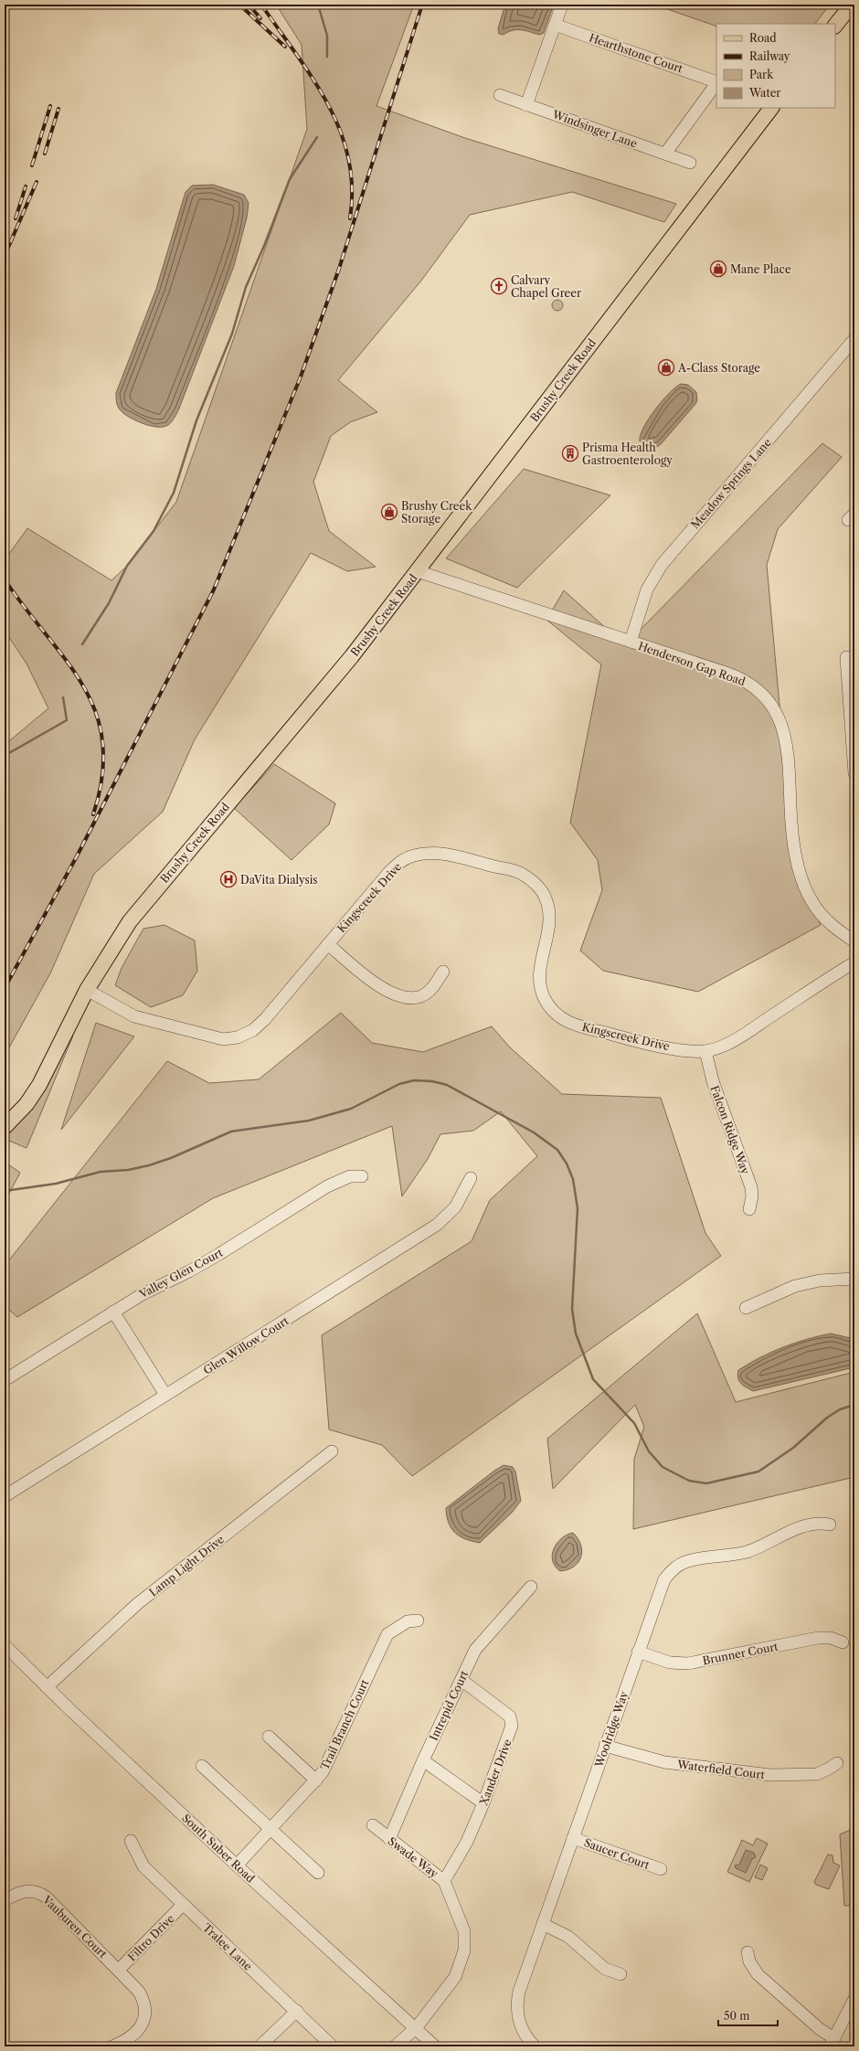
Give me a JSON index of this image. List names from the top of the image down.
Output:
{
  "streets": {
    "main road": ["Brushy Creek Road"],
    "street": [
      "Hearthstone Court",
      "Windsinger Lane",
      "Meadow Springs Lane",
      "Henderson Gap Road",
      "Kingscreek Drive",
      "Falcon Ridge Way",
      "Valley Glen Court",
      "Glen Willow Court",
      "Lamp Light Drive",
      "Brunner Court",
      "Intrepid Court",
      "Trail Branch Court",
      "Woolridge Way",
      "Waterfield Court",
      "Xander Drive",
      "South Suber Road",
      "Saucer Court",
      "Swade Way",
      "Vauburen Court",
      "Filtro Drive",
      "Tralee Lane"
    ]
  },
  "crossings": [
    ["Brushy Creek Road", "Henderson Gap Road"],
    ["Brushy Creek Road", "Kingscreek Drive"],
    ["Meadow Springs Lane", "Henderson Gap Road"],
    ["Kingscreek Drive", "Falcon Ridge Way"],
    ["Lamp Light Drive", "South Suber Road"],
    ["Brunner Court", "Woolridge Way"],
    ["Intrepid Court", "Xander Drive"],
    ["Intrepid Court", "Swade Way"],
    ["Trail Branch Court", "South Suber Road"],
    ["Woolridge Way", "Waterfield Court"],
    ["Woolridge Way", "Saucer Court"],
    ["Xander Drive", "Swade Way"],
    ["South Suber Road", "Swade Way"],
    ["Vauburen Court", "Filtro Drive"],
    ["Filtro Drive", "Tralee Lane"]
  ],
  "places": {
    "shop": ["Mane Place", "A-Class Storage", "Brushy Creek Storage"],
    "church": ["Calvary Chapel Greer"],
    "building": ["Prisma Health Gastroenterology"],
    "hospital": ["DaVita Dialysis"]
  },
  "legend": [
    "Road",
    "Railway",
    "Park",
    "Water"
  ],
  "scale_bar": "50 m"
}
